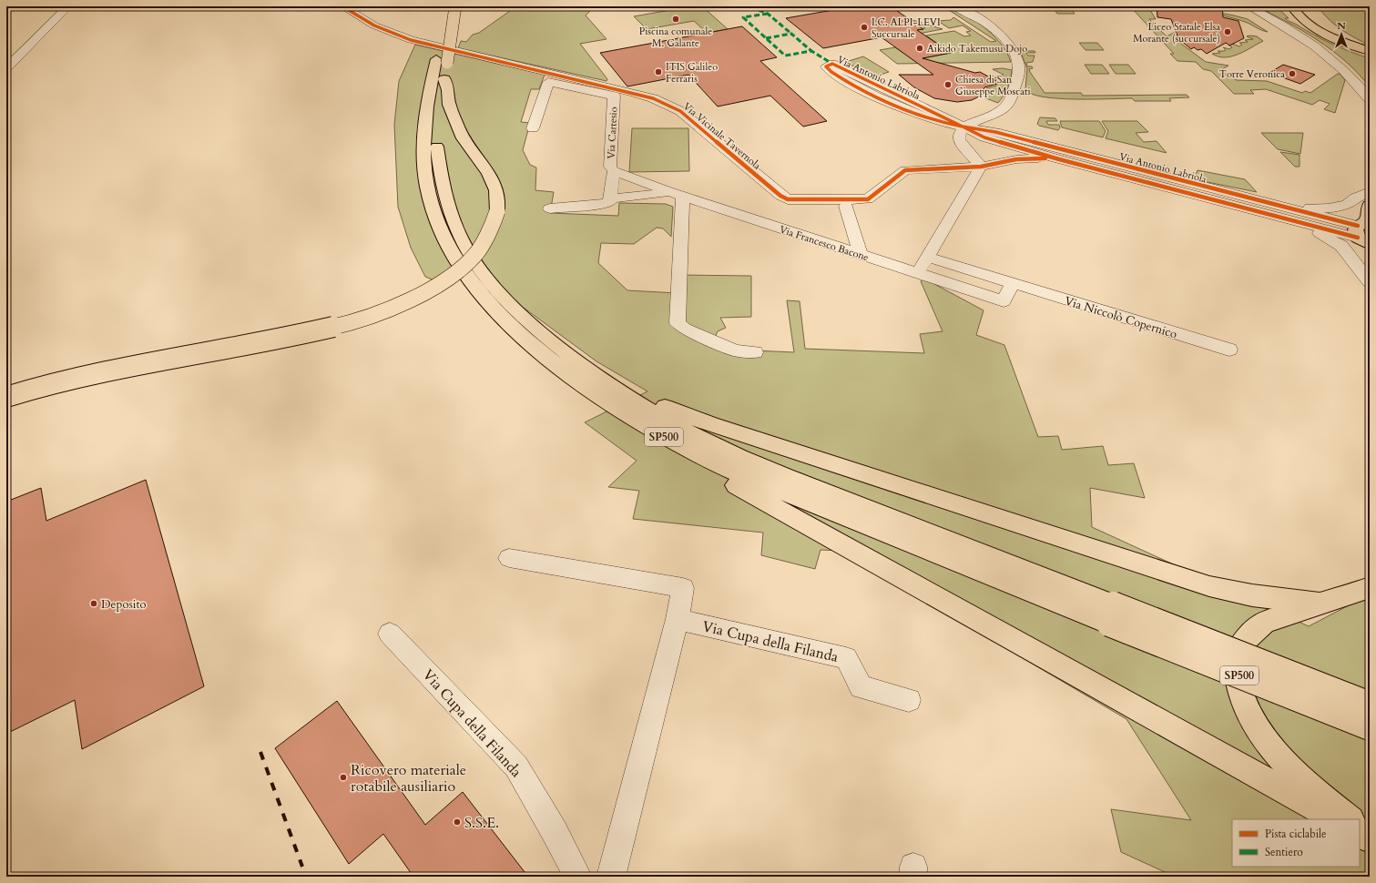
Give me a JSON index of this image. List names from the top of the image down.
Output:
{
  "streets": {
    "main road": ["SP500"],
    "street": [
      "Via Antonio Labriola",
      "Via Cartesio",
      "Via Vicinale Tavernola",
      "Via Francesco Bacone",
      "Via Niccolò Copernico",
      "Via Cupa della Filanda"
    ]
  },
  "crossings": [
    ["Via Cartesio", "Via Francesco Bacone"]
  ],
  "places": [
    "Piscina comunale M. Galante",
    "I.C. ALPI-LEVI Succursale",
    "Liceo Statale Elsa Morante (succursale)",
    "Aikido Takemusu Dojo",
    "ITIS Galileo Ferraris",
    "Torre Veronica",
    "Chiesa di San Giuseppe Moscati",
    "Deposito",
    "Ricovero materiale rotabile ausiliario",
    "S.S.E."
  ],
  "legend": ["Pista ciclabile", "Sentiero"],
  "north": "top"
}
